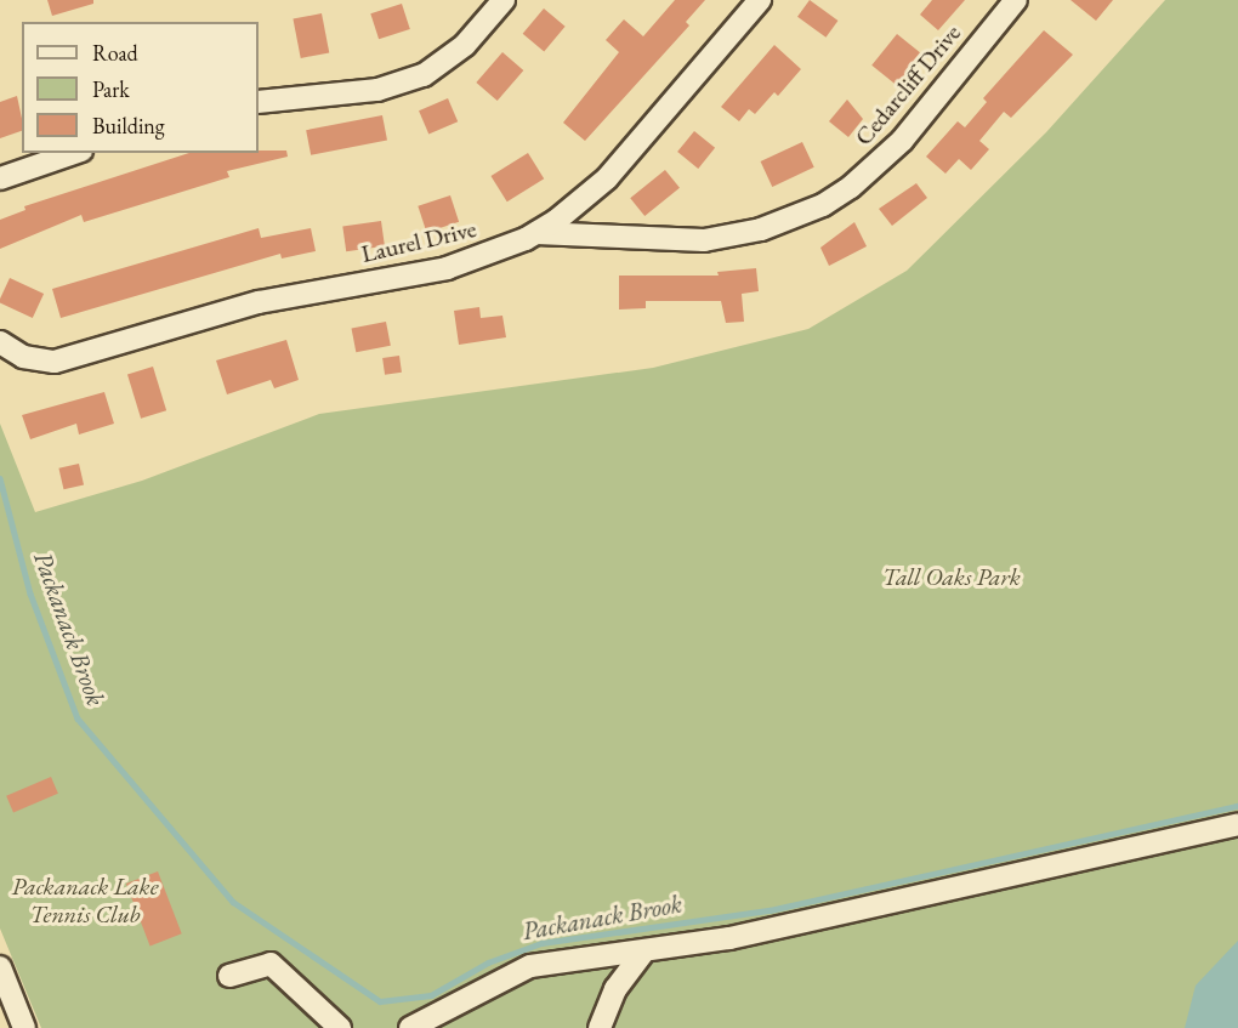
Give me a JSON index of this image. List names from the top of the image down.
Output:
{
  "streets": {
    "street": ["Cedarcliff Drive", "Laurel Drive"]
  },
  "crossings": [
    ["Cedarcliff Drive", "Laurel Drive"]
  ],
  "water": ["Packanack Brook"],
  "parks": ["Tall Oaks Park", "Packanack Lake Tennis Club"],
  "legend": ["Road", "Park", "Building"]
}
